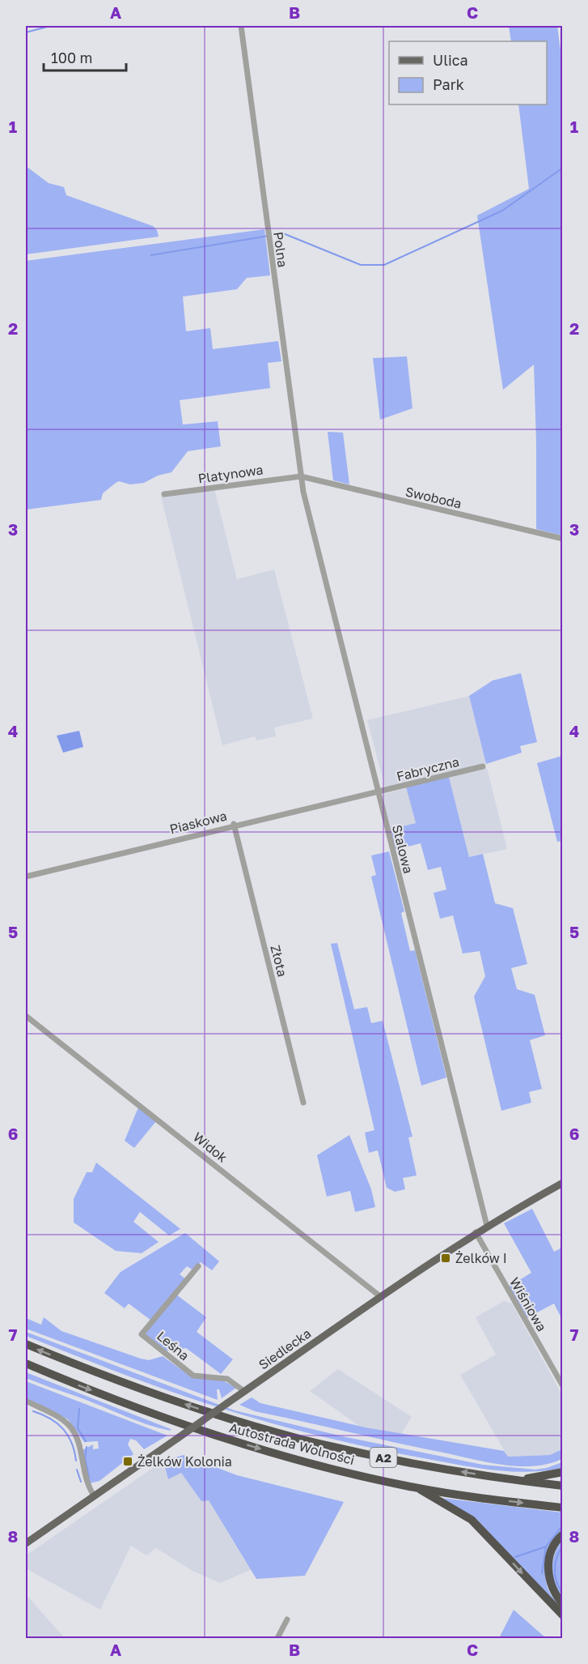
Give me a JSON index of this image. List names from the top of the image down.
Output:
{
  "streets": {
    "highway": ["Autostrada Wolności", "A2"],
    "main road": ["Siedlecka"],
    "street": [
      "Polna",
      "Platynowa",
      "Swoboda",
      "Fabryczna",
      "Piaskowa",
      "Stalowa",
      "Złota",
      "Widok",
      "Wiśniowa",
      "Leśna"
    ]
  },
  "crossings": [
    ["Polna", "Platynowa"],
    ["Polna", "Swoboda"],
    ["Polna", "Stalowa"],
    ["Platynowa", "Swoboda"],
    ["Platynowa", "Stalowa"],
    ["Swoboda", "Stalowa"],
    ["Fabryczna", "Piaskowa"],
    ["Fabryczna", "Stalowa"],
    ["Piaskowa", "Stalowa"],
    ["Piaskowa", "Złota"],
    ["Stalowa", "Siedlecka"],
    ["Widok", "Siedlecka"],
    ["Wiśniowa", "Siedlecka"],
    ["Leśna", "Siedlecka"]
  ],
  "places": {
    "transit": ["Żelków I", "Żelków Kolonia"]
  },
  "legend": ["Ulica", "Park"],
  "scale_bar": "100 m",
  "grid": {
    "columns": ["A", "B", "C"],
    "rows": [
      "1",
      "2",
      "3",
      "4",
      "5",
      "6",
      "7",
      "8"
    ]
  }
}
